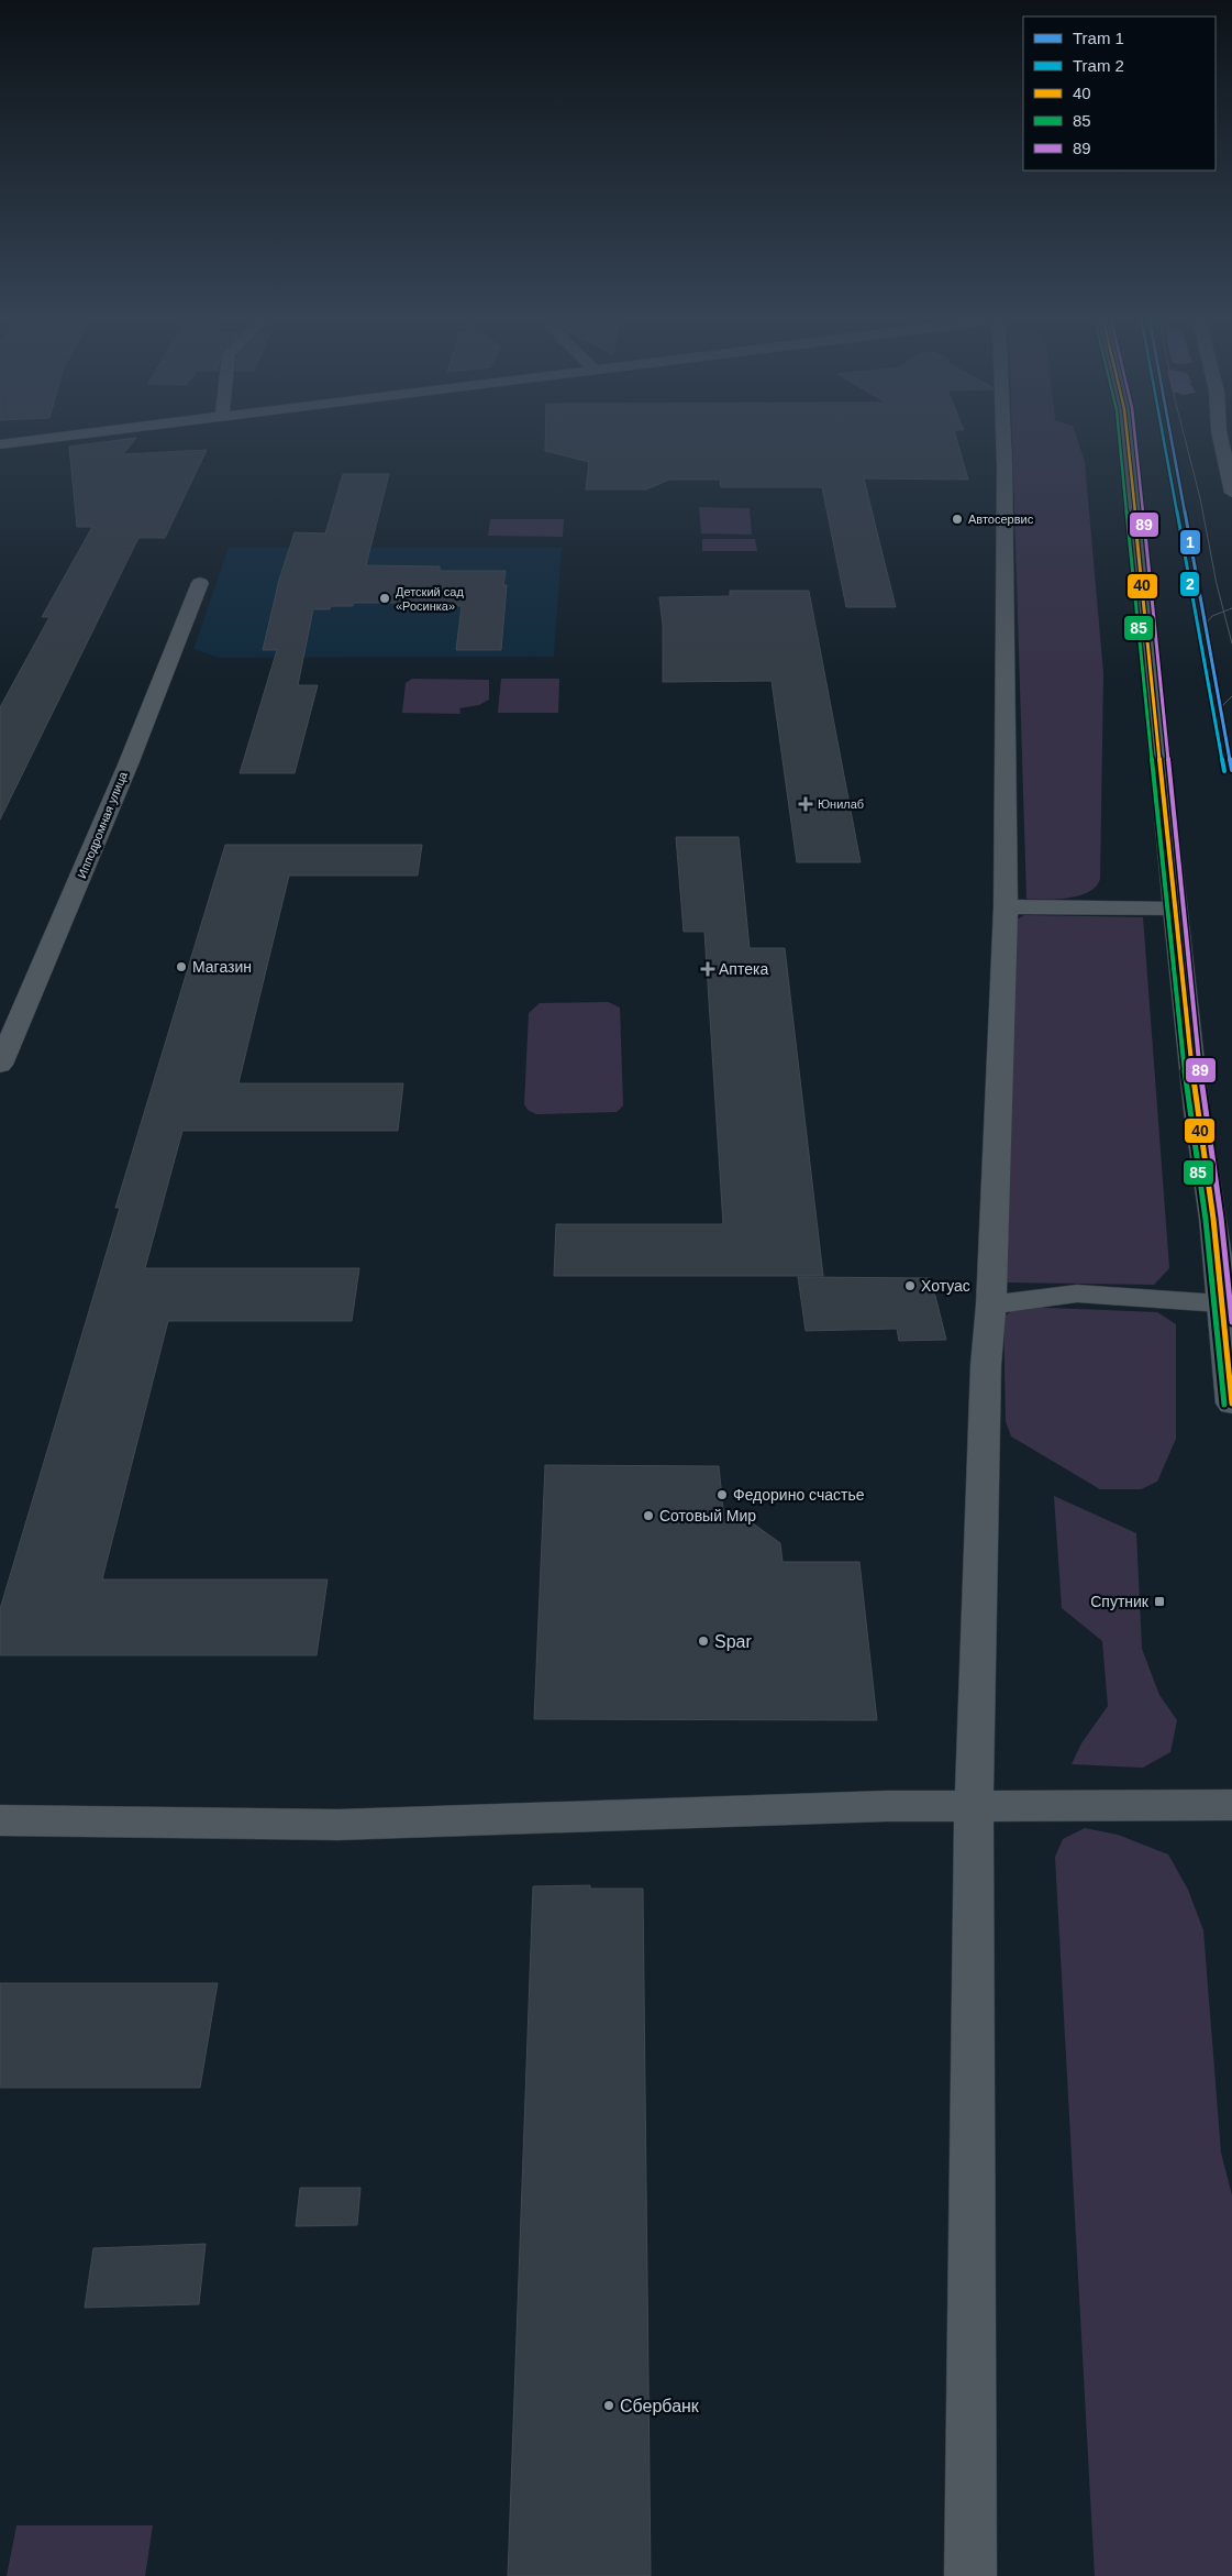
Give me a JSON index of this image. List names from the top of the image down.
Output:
{
  "streets": {
    "street": ["Ипподромная улица"]
  },
  "places": {
    "other": [
      "Автосервис",
      "Детский сад «Росинка»",
      "Магазин",
      "Хотуас",
      "Федорино счастье",
      "Сотовый Мир",
      "Spar",
      "Сбербанк"
    ],
    "health": ["Юнилаб", "Аптека"],
    "transit": ["Спутник"]
  },
  "lines": [
    "tram line 1",
    "tram line 2",
    "transit line 40",
    "transit line 85",
    "transit line 89"
  ],
  "legend": [
    "Tram 1",
    "Tram 2",
    "40",
    "85",
    "89"
  ]
}
